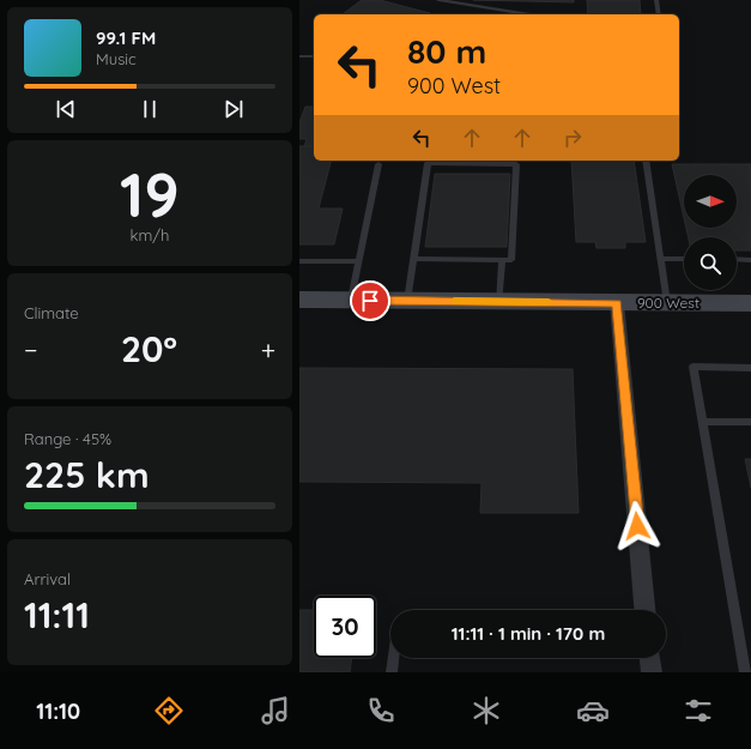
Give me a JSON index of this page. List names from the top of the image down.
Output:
{
  "streets": {
    "main road": ["900 West"]
  },
  "north": "right",
  "page": {
    "turn": ["80 m", "900 West"],
    "song": ["99.1 FM", "Music"],
    "tile": [
      ["19", "km/h"],
      "Climate",
      ["Range · 45%", "225 km"],
      ["Arrival", "11:11"]
    ],
    "heat": ["−", "20°", "+"],
    "limit": "30",
    "trip": "11:11 · 1 min · 170 m",
    "tabs": "11:10"
  }
}
